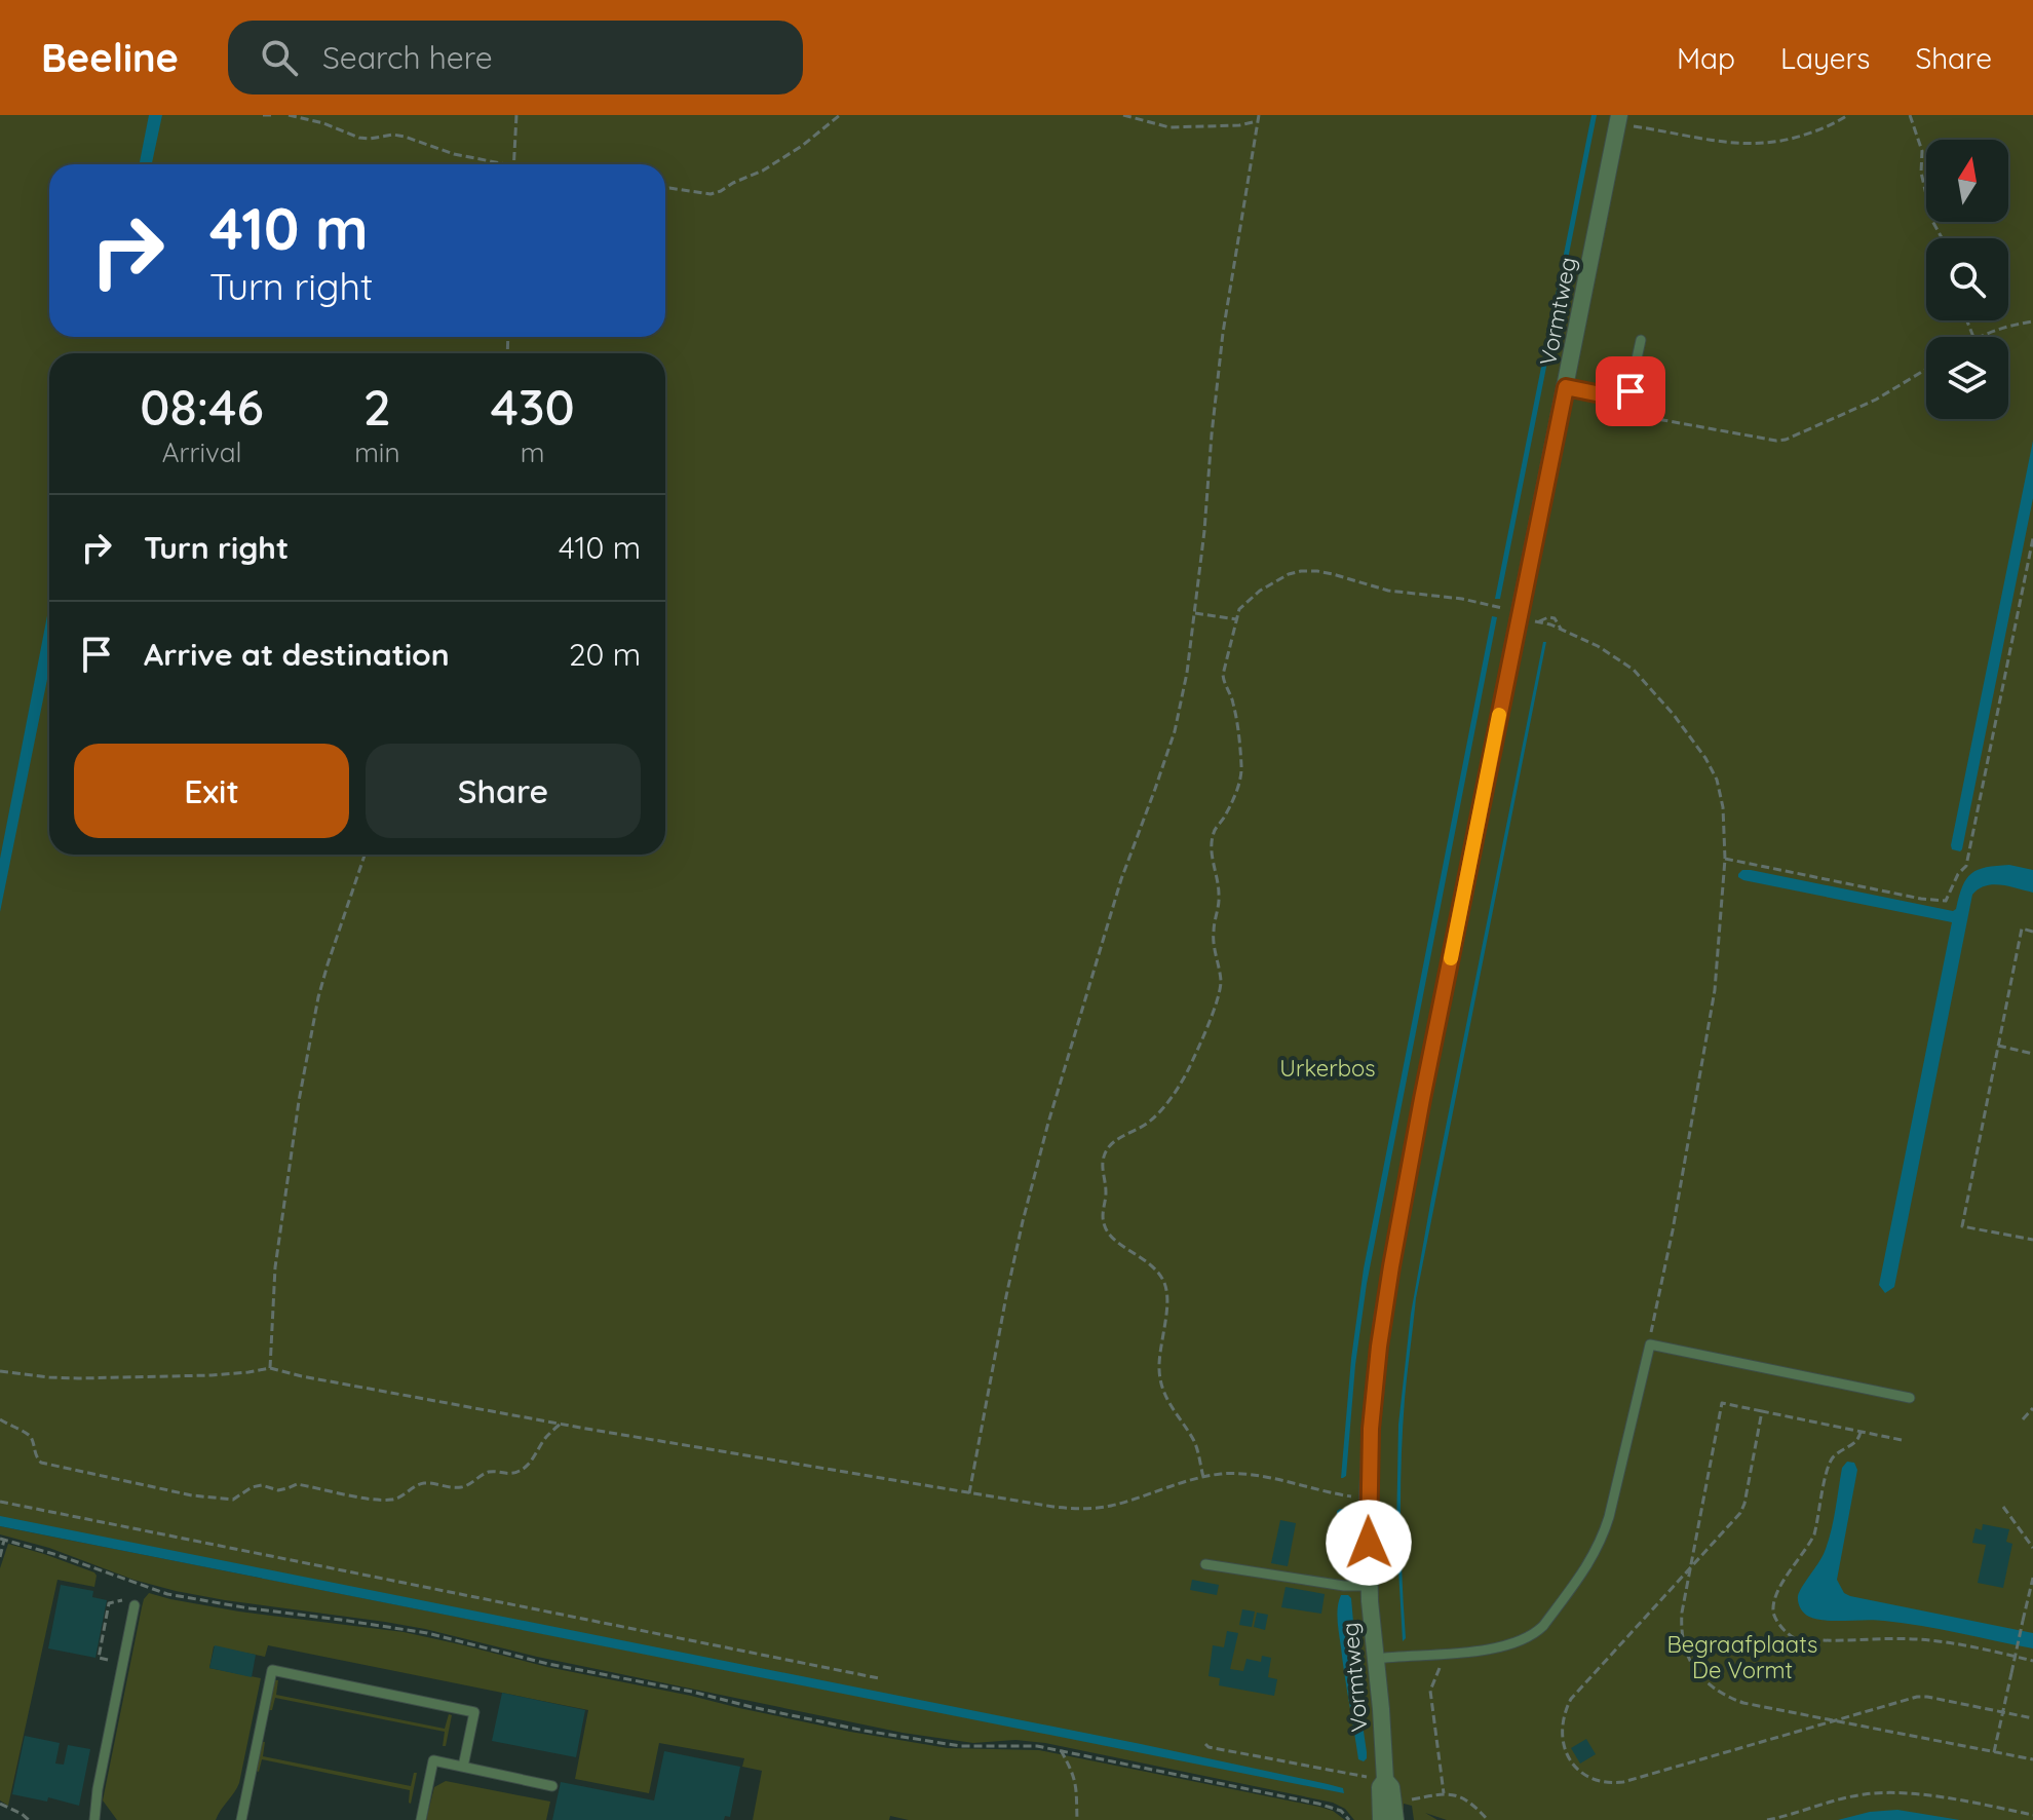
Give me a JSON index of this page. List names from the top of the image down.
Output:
{
  "streets": {
    "street": ["Vormtweg"]
  },
  "parks": ["Urkerbos", "Begraafplaats De Vormt"],
  "north": "top",
  "page": {
    "header": "Beeline",
    "search": "Search here",
    "nav": ["Map", "Layers", "Share"],
    "turn": ["410 m", "Turn right"],
    "eta": [
      "08:46",
      "Arrival",
      "2",
      "min",
      "430",
      "m"
    ],
    "list": [
      {
        "name": "Turn right",
        "value": "410 m"
      },
      {
        "name": "Arrive at destination",
        "value": "20 m"
      }
    ],
    "buttons": ["Exit", "Share"]
  }
}
